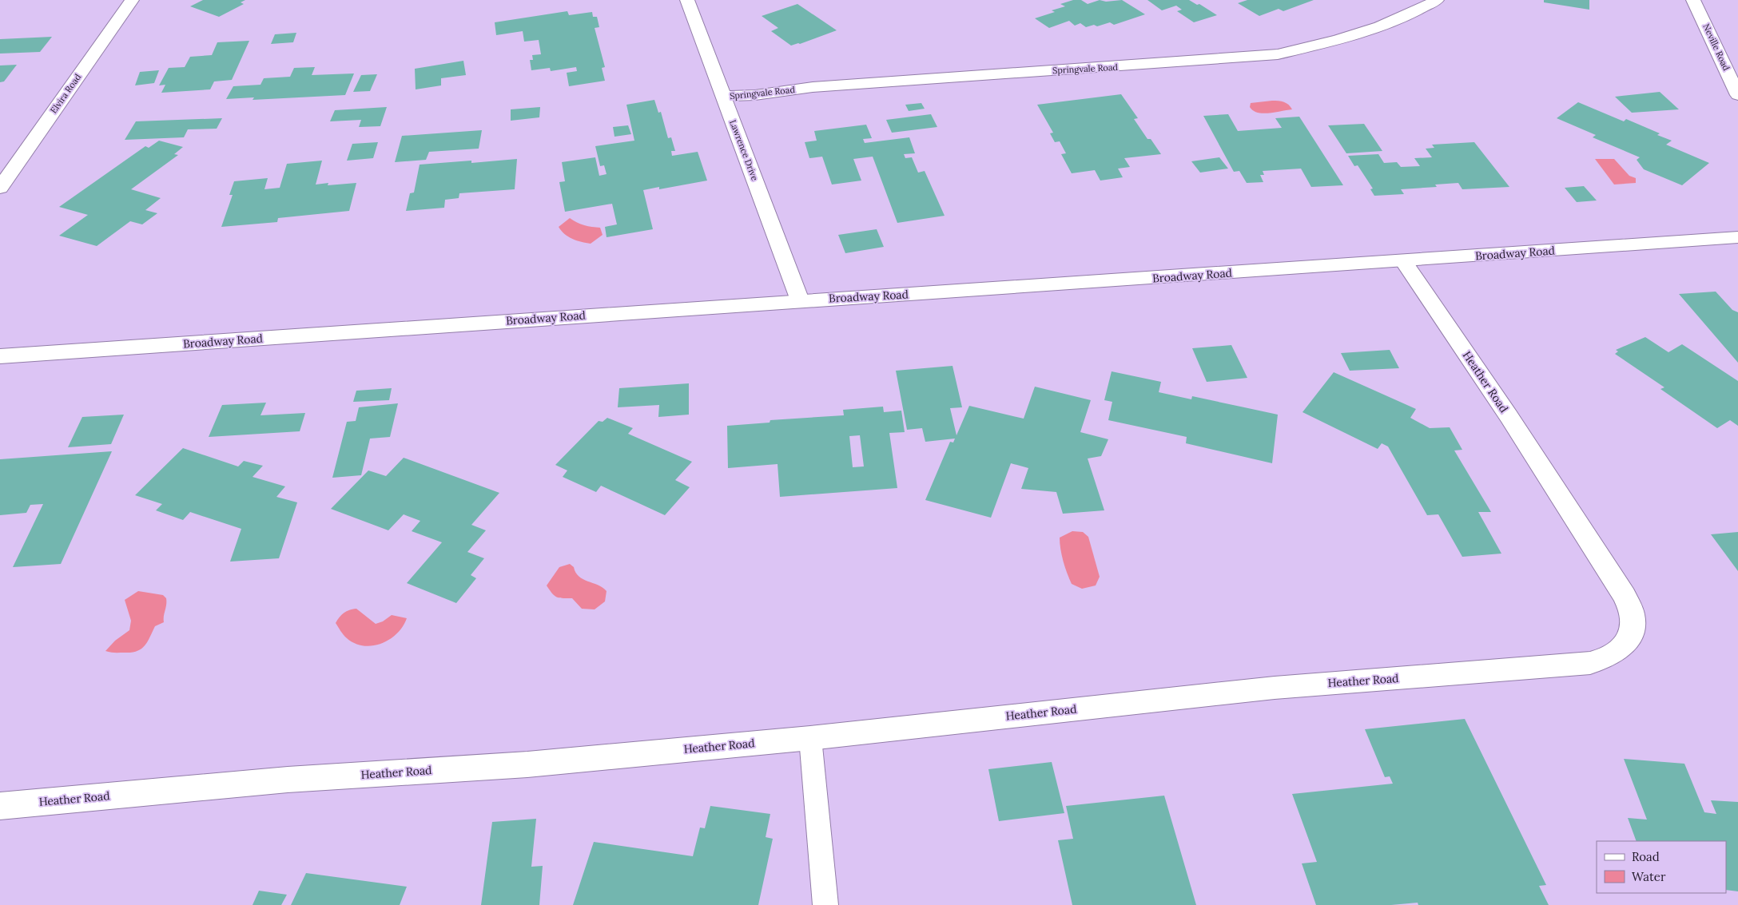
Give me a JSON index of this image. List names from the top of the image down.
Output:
{
  "streets": {
    "street": [
      "Neville Road",
      "Springvale Road",
      "Elvira Road",
      "Lawrence Drive",
      "Broadway Road",
      "Heather Road"
    ]
  },
  "crossings": [
    ["Springvale Road", "Lawrence Drive"],
    ["Lawrence Drive", "Broadway Road"],
    ["Broadway Road", "Heather Road"]
  ],
  "legend": ["Road", "Water"]
}
